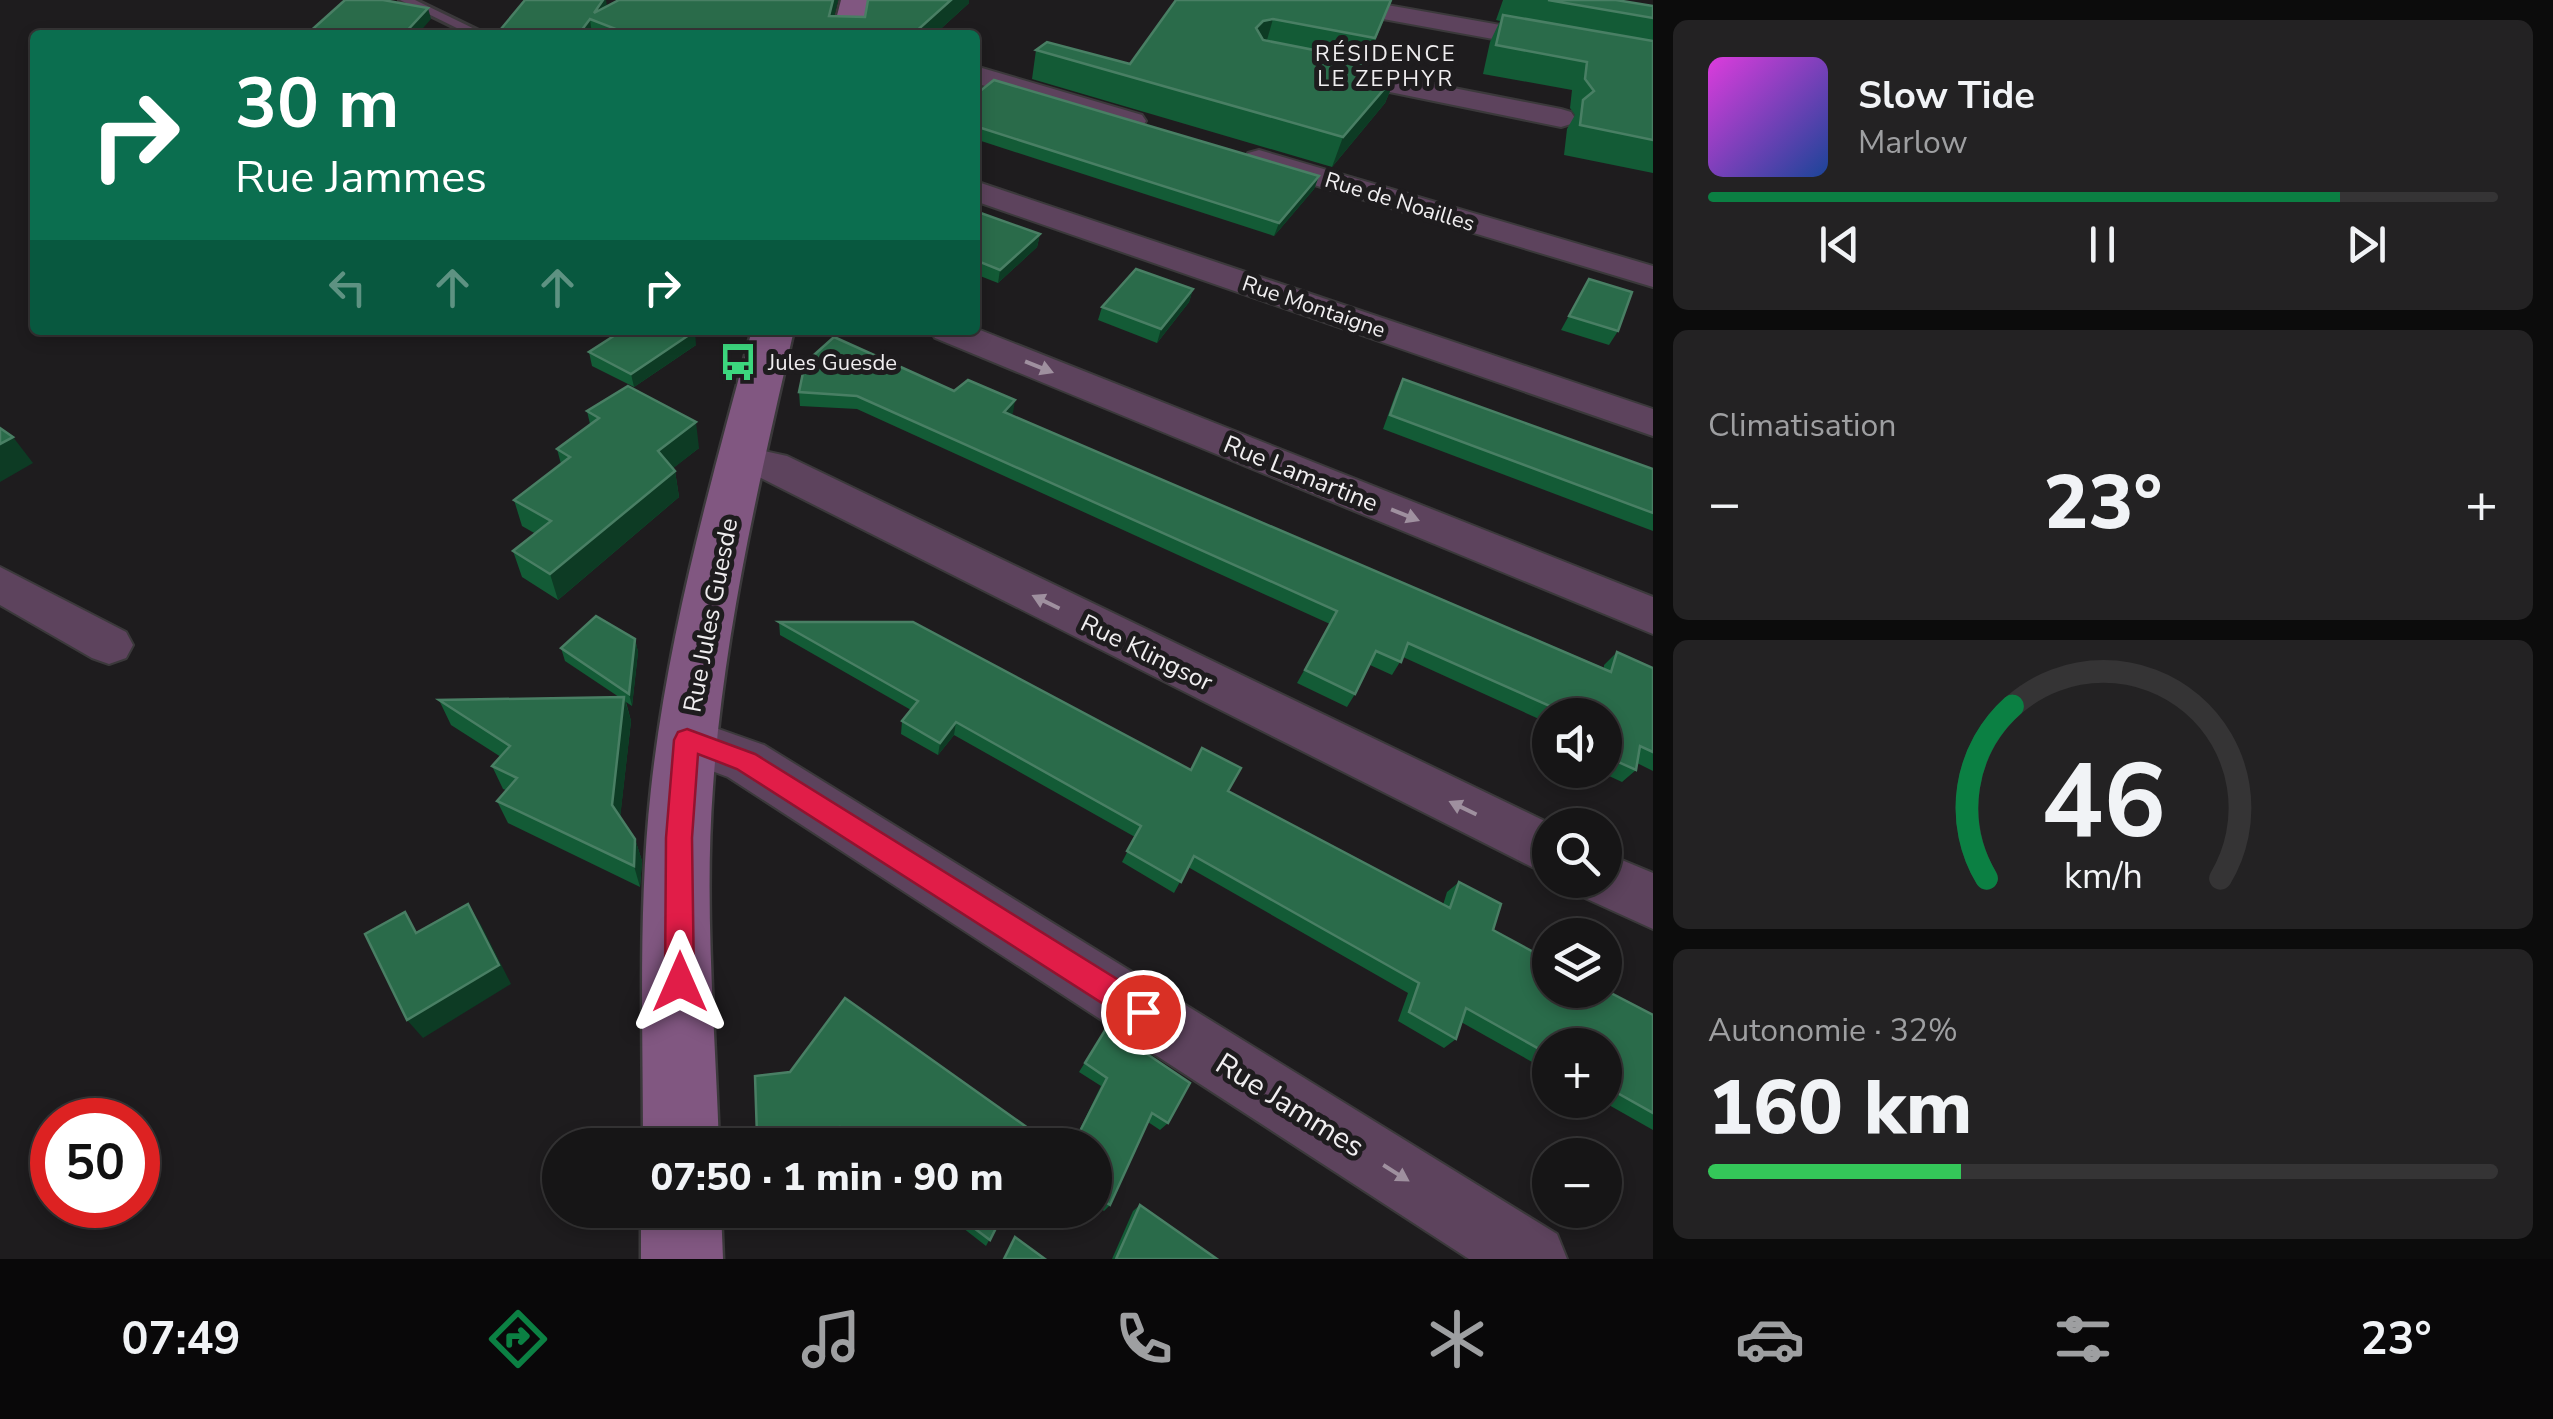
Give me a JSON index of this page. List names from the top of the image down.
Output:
{
  "streets": {
    "main road": ["Rue Jules Guesde"],
    "street": [
      "Rue de Noailles",
      "Rue Montaigne",
      "Rue Lamartine",
      "Rue Klingsor",
      "Rue Jammes"
    ]
  },
  "crossings": [
    ["Rue Jules Guesde", "Rue Klingsor"],
    ["Rue Jules Guesde", "Rue Jammes"]
  ],
  "one_way": ["Rue Klingsor", "Rue Jammes"],
  "districts": ["RÉSIDENCE LE ZEPHYR"],
  "places": {
    "bus stop": ["Jules Guesde"]
  },
  "page": {
    "turn": ["30 m", "Rue Jammes"],
    "song": ["Slow Tide", "Marlow"],
    "tile": [
      "Climatisation",
      ["Autonomie · 32%", "160 km"]
    ],
    "heat": ["−", "23°", "+"],
    "map_buttons": ["+", "−"],
    "limit": "50",
    "trip": "07:50 · 1 min · 90 m",
    "tabs": ["07:49", "23°"],
    "gauge": ["46", "km/h"]
  }
}
